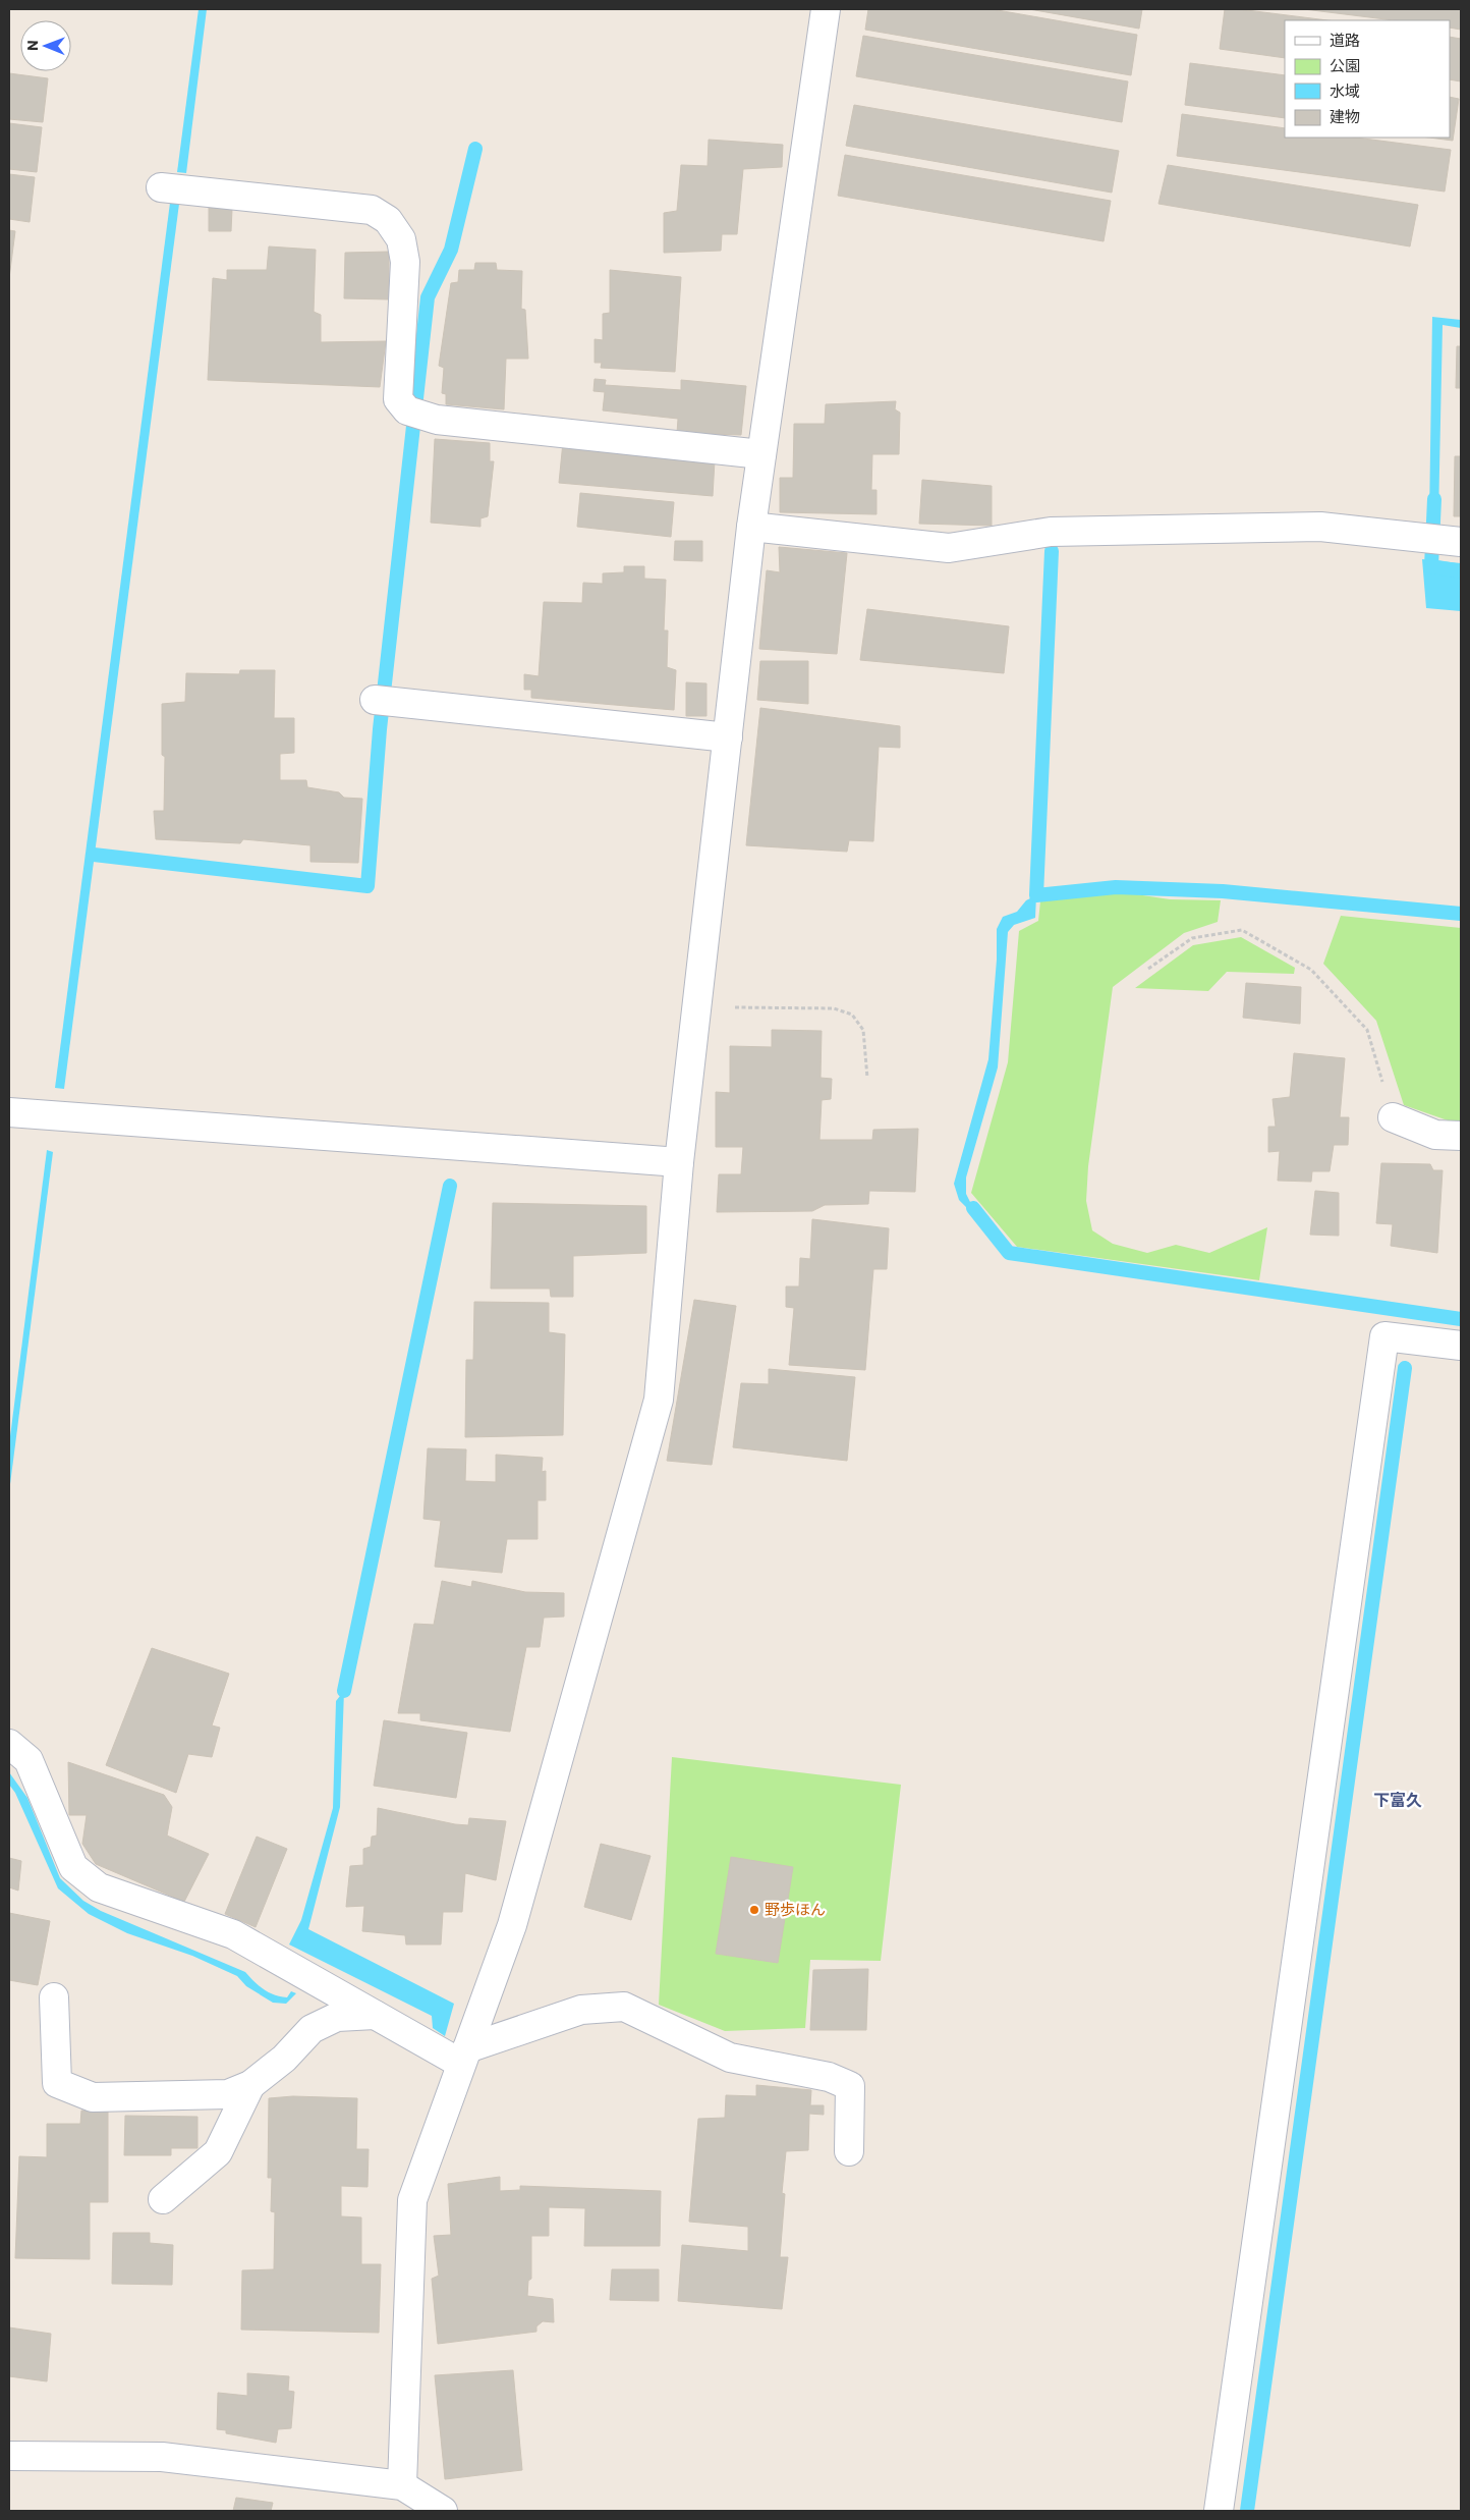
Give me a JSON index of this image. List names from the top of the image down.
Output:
{
  "districts": ["下富久"],
  "places": ["野歩ほん"],
  "legend": [
    "道路",
    "公園",
    "水域",
    "建物"
  ],
  "north": "left"
}
